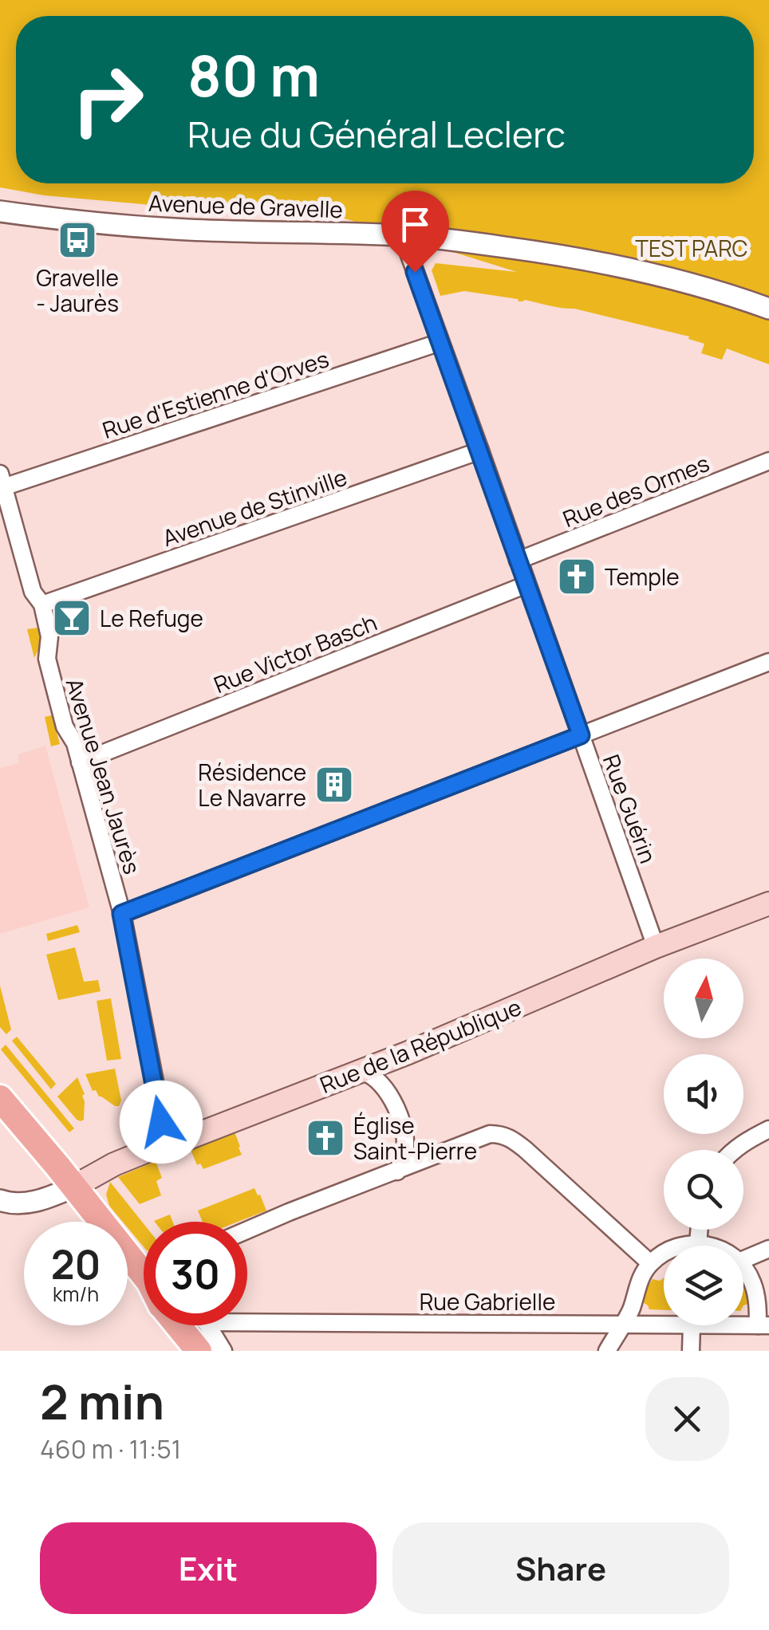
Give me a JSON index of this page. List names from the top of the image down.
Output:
{
  "streets": {
    "main road": ["Rue de la République"],
    "street": [
      "Avenue de Gravelle",
      "Rue d'Estienne d'Orves",
      "Rue des Ormes",
      "Avenue de Stinville",
      "Rue Victor Basch",
      "Avenue Jean Jaurès",
      "Rue Guérin",
      "Rue Gabrielle"
    ]
  },
  "crossings": [
    ["Avenue de Gravelle", "Rue Guérin"],
    ["Rue d'Estienne d'Orves", "Avenue Jean Jaurès"],
    ["Rue d'Estienne d'Orves", "Rue Guérin"],
    ["Rue des Ormes", "Rue Guérin"],
    ["Avenue de Stinville", "Avenue Jean Jaurès"],
    ["Avenue de Stinville", "Rue Guérin"],
    ["Rue Victor Basch", "Avenue Jean Jaurès"],
    ["Rue Victor Basch", "Rue Guérin"],
    ["Avenue Jean Jaurès", "Rue de la République"],
    ["Rue Guérin", "Rue de la République"]
  ],
  "parks": ["TEST PARC"],
  "places": {
    "bus stop": ["Gravelle - Jaurès"],
    "church": ["Temple", "Église Saint-Pierre"],
    "bar": ["Le Refuge"],
    "building": ["Résidence Le Navarre"]
  },
  "north": "top",
  "page": {
    "turn": ["80 m", "Rue du Général Leclerc"],
    "speed": "20 km/h",
    "limit": "30",
    "heading": ["2 min", "460 m · 11:51"],
    "buttons": ["Exit", "Share"]
  }
}
